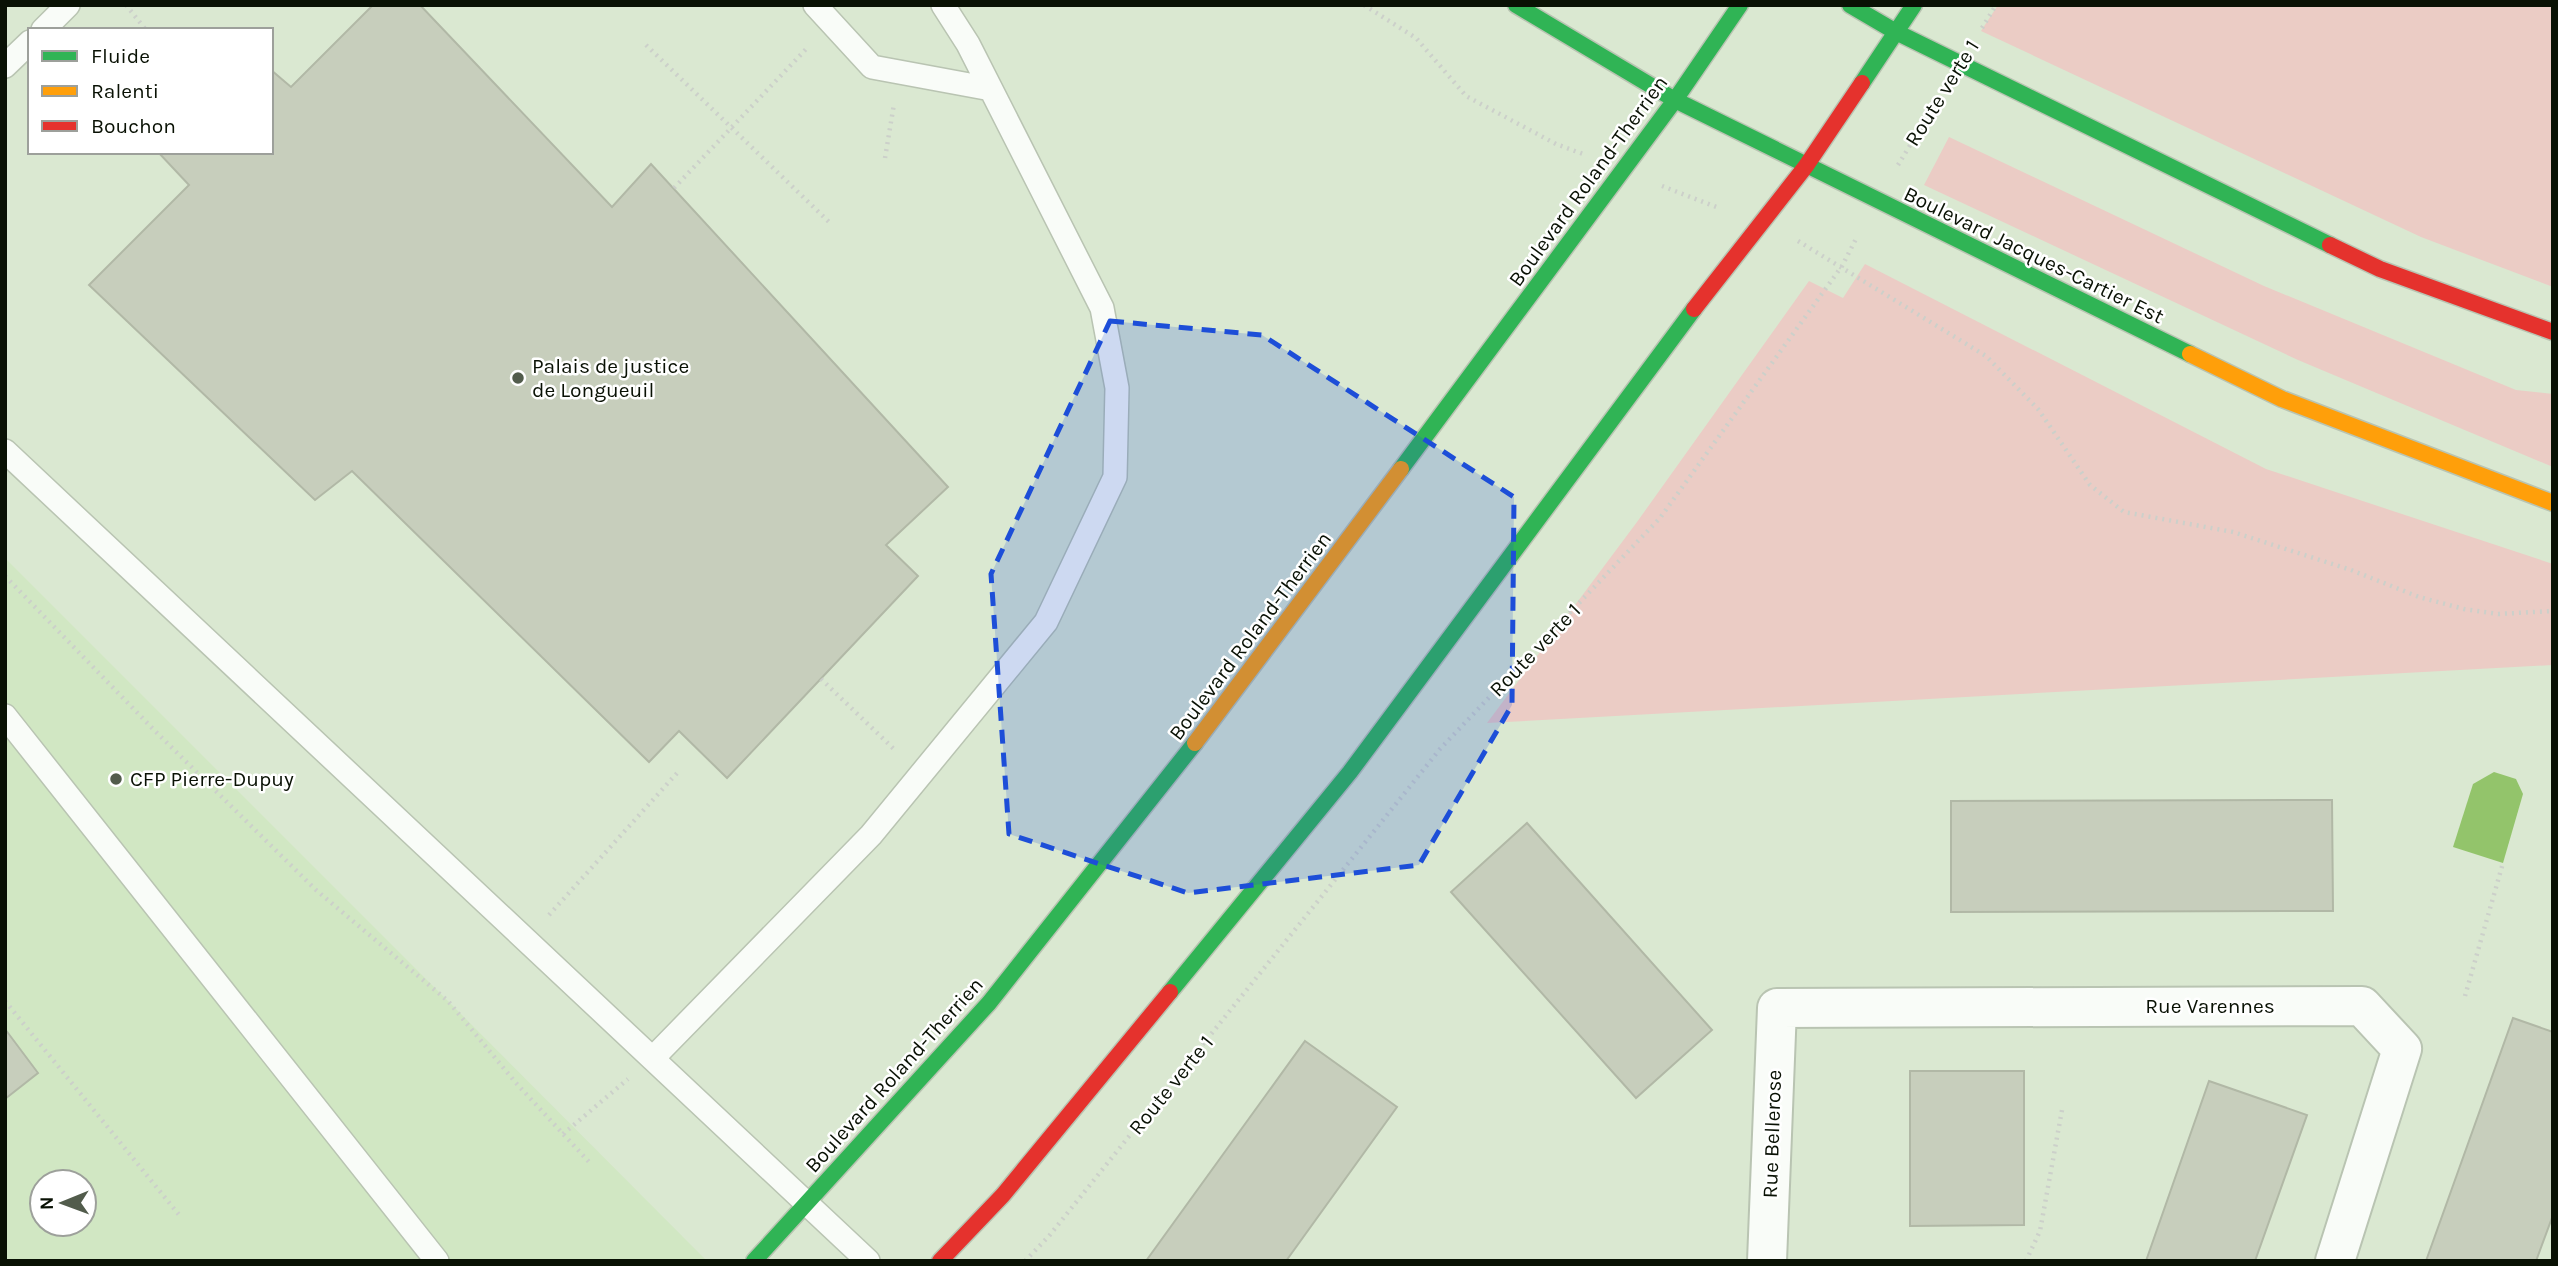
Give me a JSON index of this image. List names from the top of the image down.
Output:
{
  "streets": {
    "main road": ["Boulevard Roland-Therrien", "Boulevard Jacques-Cartier Est"],
    "street": ["Rue Varennes", "Rue Bellerose"],
    "path": ["Route verte 1"]
  },
  "crossings": [
    ["Route verte 1", "Boulevard Jacques-Cartier Est"],
    ["Boulevard Roland-Therrien", "Boulevard Jacques-Cartier Est"],
    ["Rue Varennes", "Rue Bellerose"]
  ],
  "places": ["Palais de justice de Longueuil", "CFP Pierre-Dupuy"],
  "legend": ["Fluide", "Ralenti", "Bouchon"],
  "north": "left"
}
